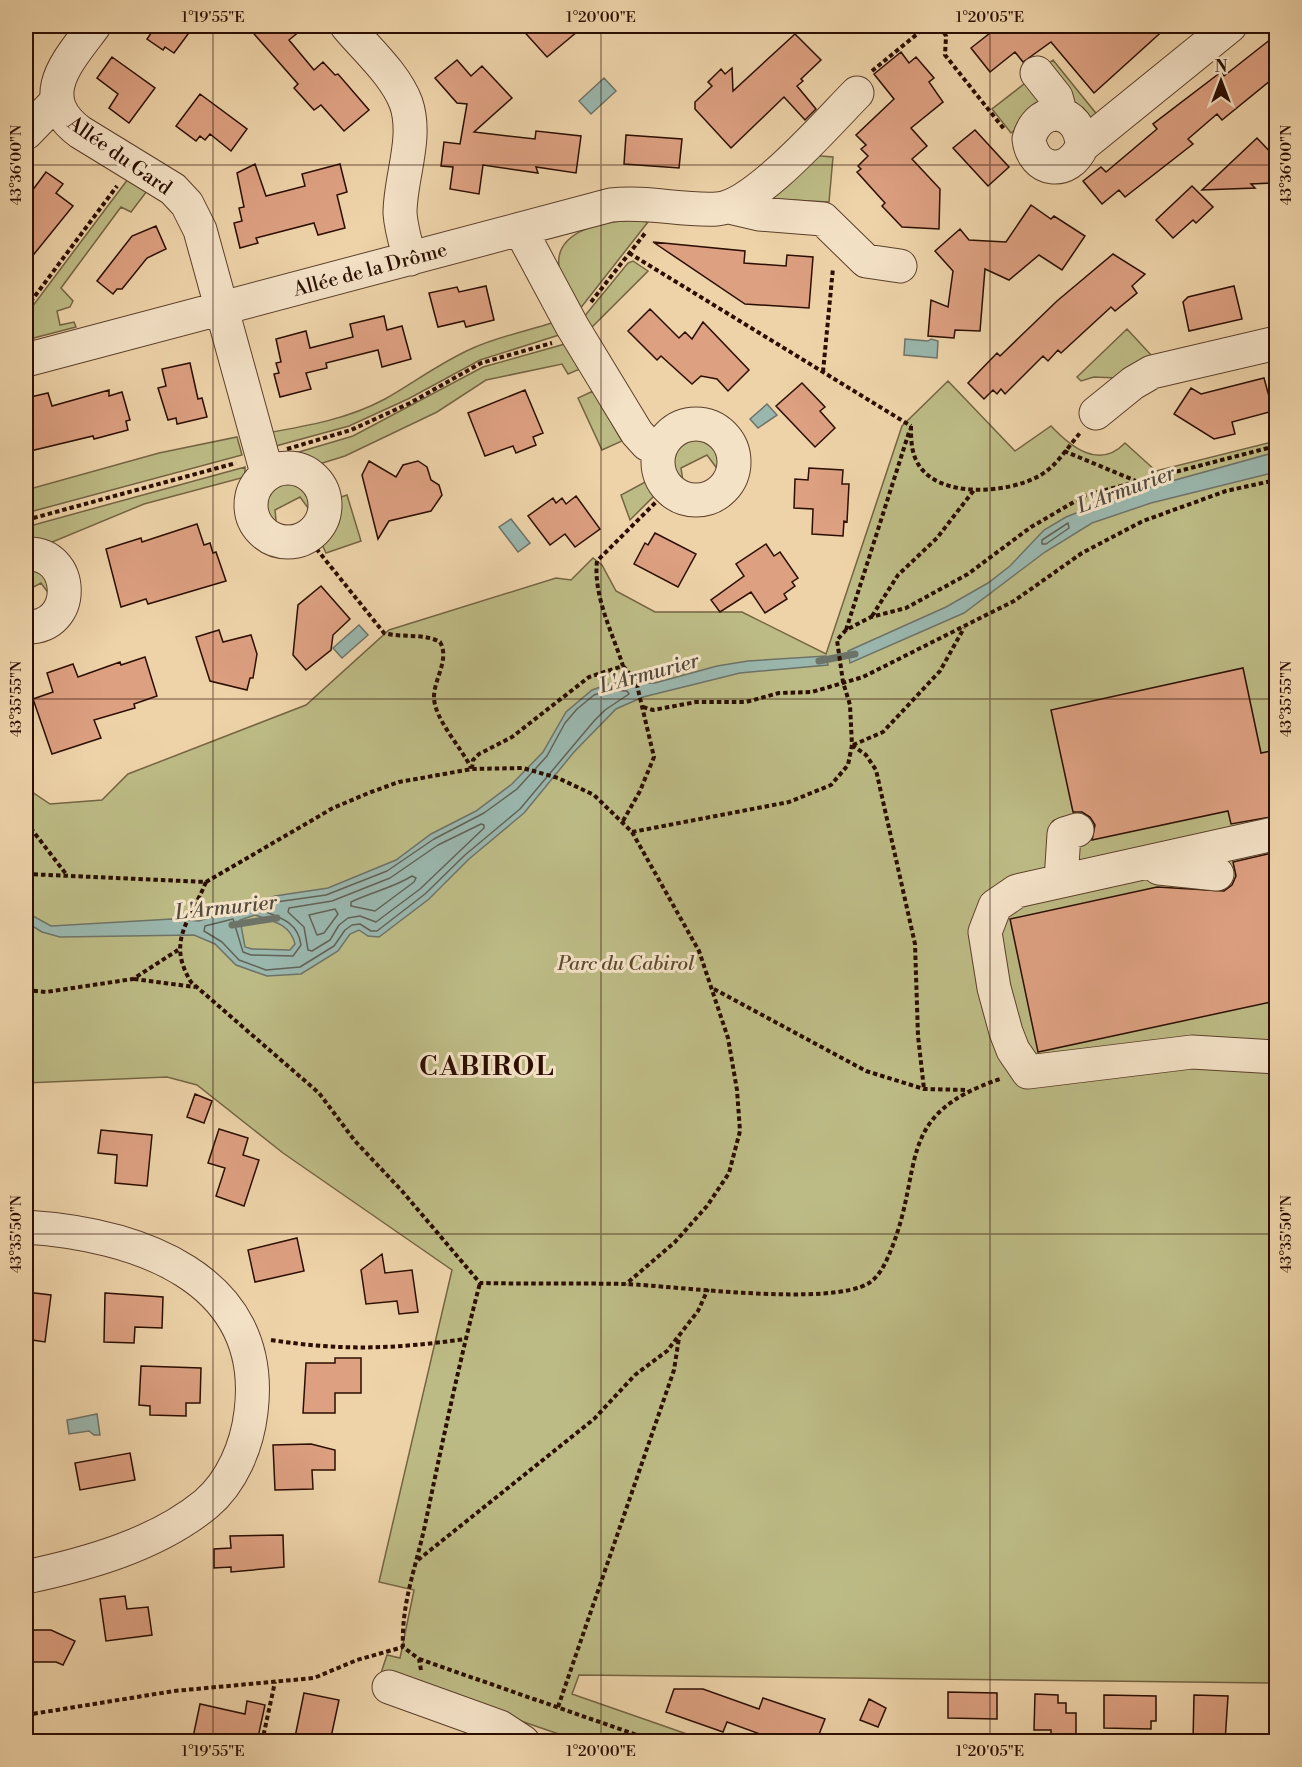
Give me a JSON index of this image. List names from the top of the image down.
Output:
{
  "streets": {
    "street": ["Allée du Gard", "Allée de la Drôme"]
  },
  "crossings": [
    ["Allée du Gard", "Allée de la Drôme"]
  ],
  "districts": ["CABIROL"],
  "water": ["L'Armurier"],
  "parks": ["Parc du Cabirol"],
  "north": "top",
  "coordinates": [
    "1°19'55\"E",
    "1°20'00\"E",
    "1°20'05\"E",
    "43°36'00\"N",
    "43°35'55\"N",
    "43°35'50\"N"
  ]
}
